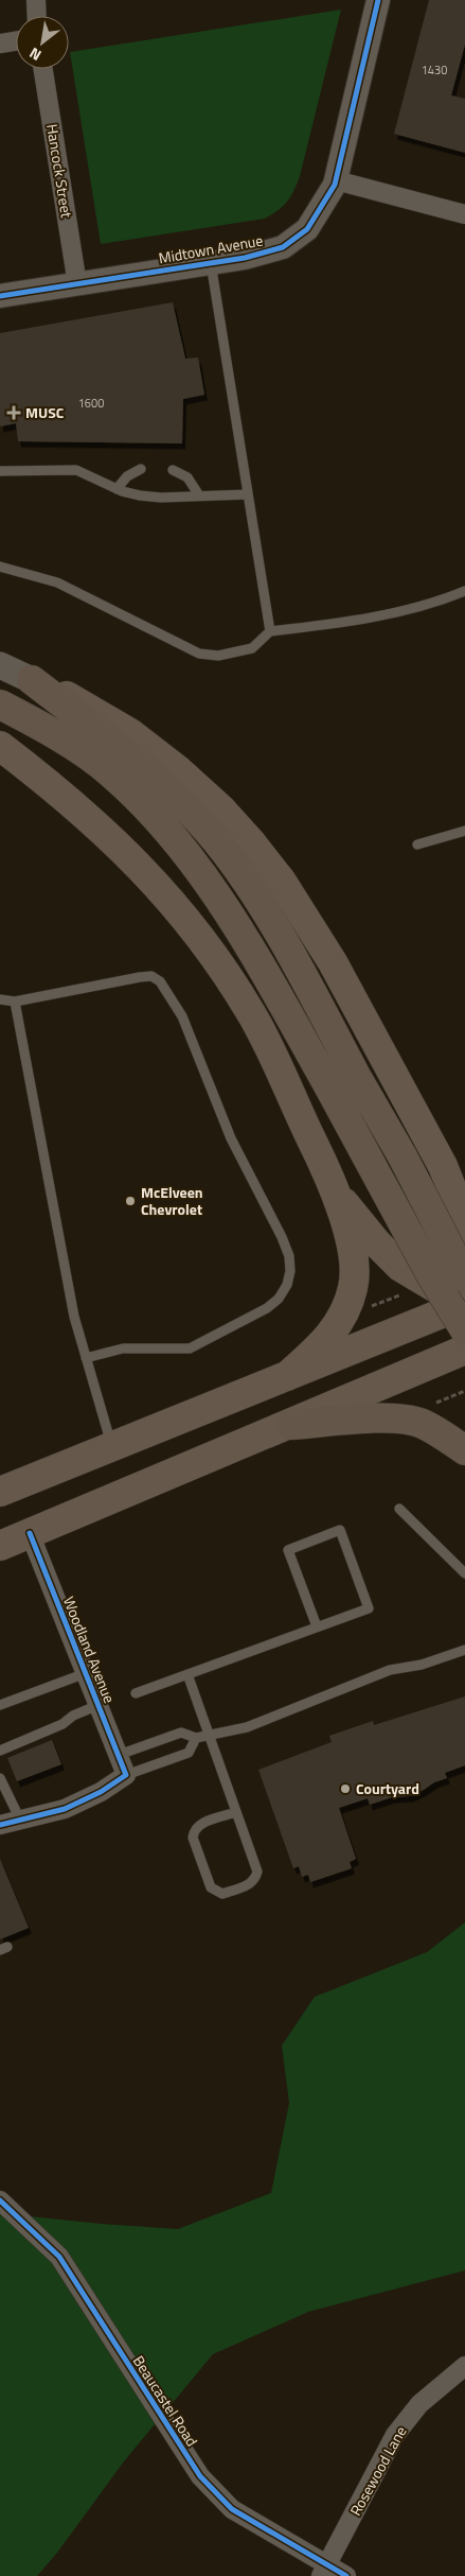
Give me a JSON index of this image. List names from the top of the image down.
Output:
{
  "streets": {
    "street": [
      "Hancock Street",
      "Midtown Avenue",
      "Woodland Avenue",
      "Beaucastel Road",
      "Rosewood Lane"
    ]
  },
  "crossings": [
    ["Hancock Street", "Midtown Avenue"],
    ["Beaucastel Road", "Rosewood Lane"]
  ],
  "places": {
    "health": ["MUSC"],
    "other": ["McElveen Chevrolet", "Courtyard"]
  },
  "house_numbers": ["1430", "1600"],
  "north": "bottom left"
}
